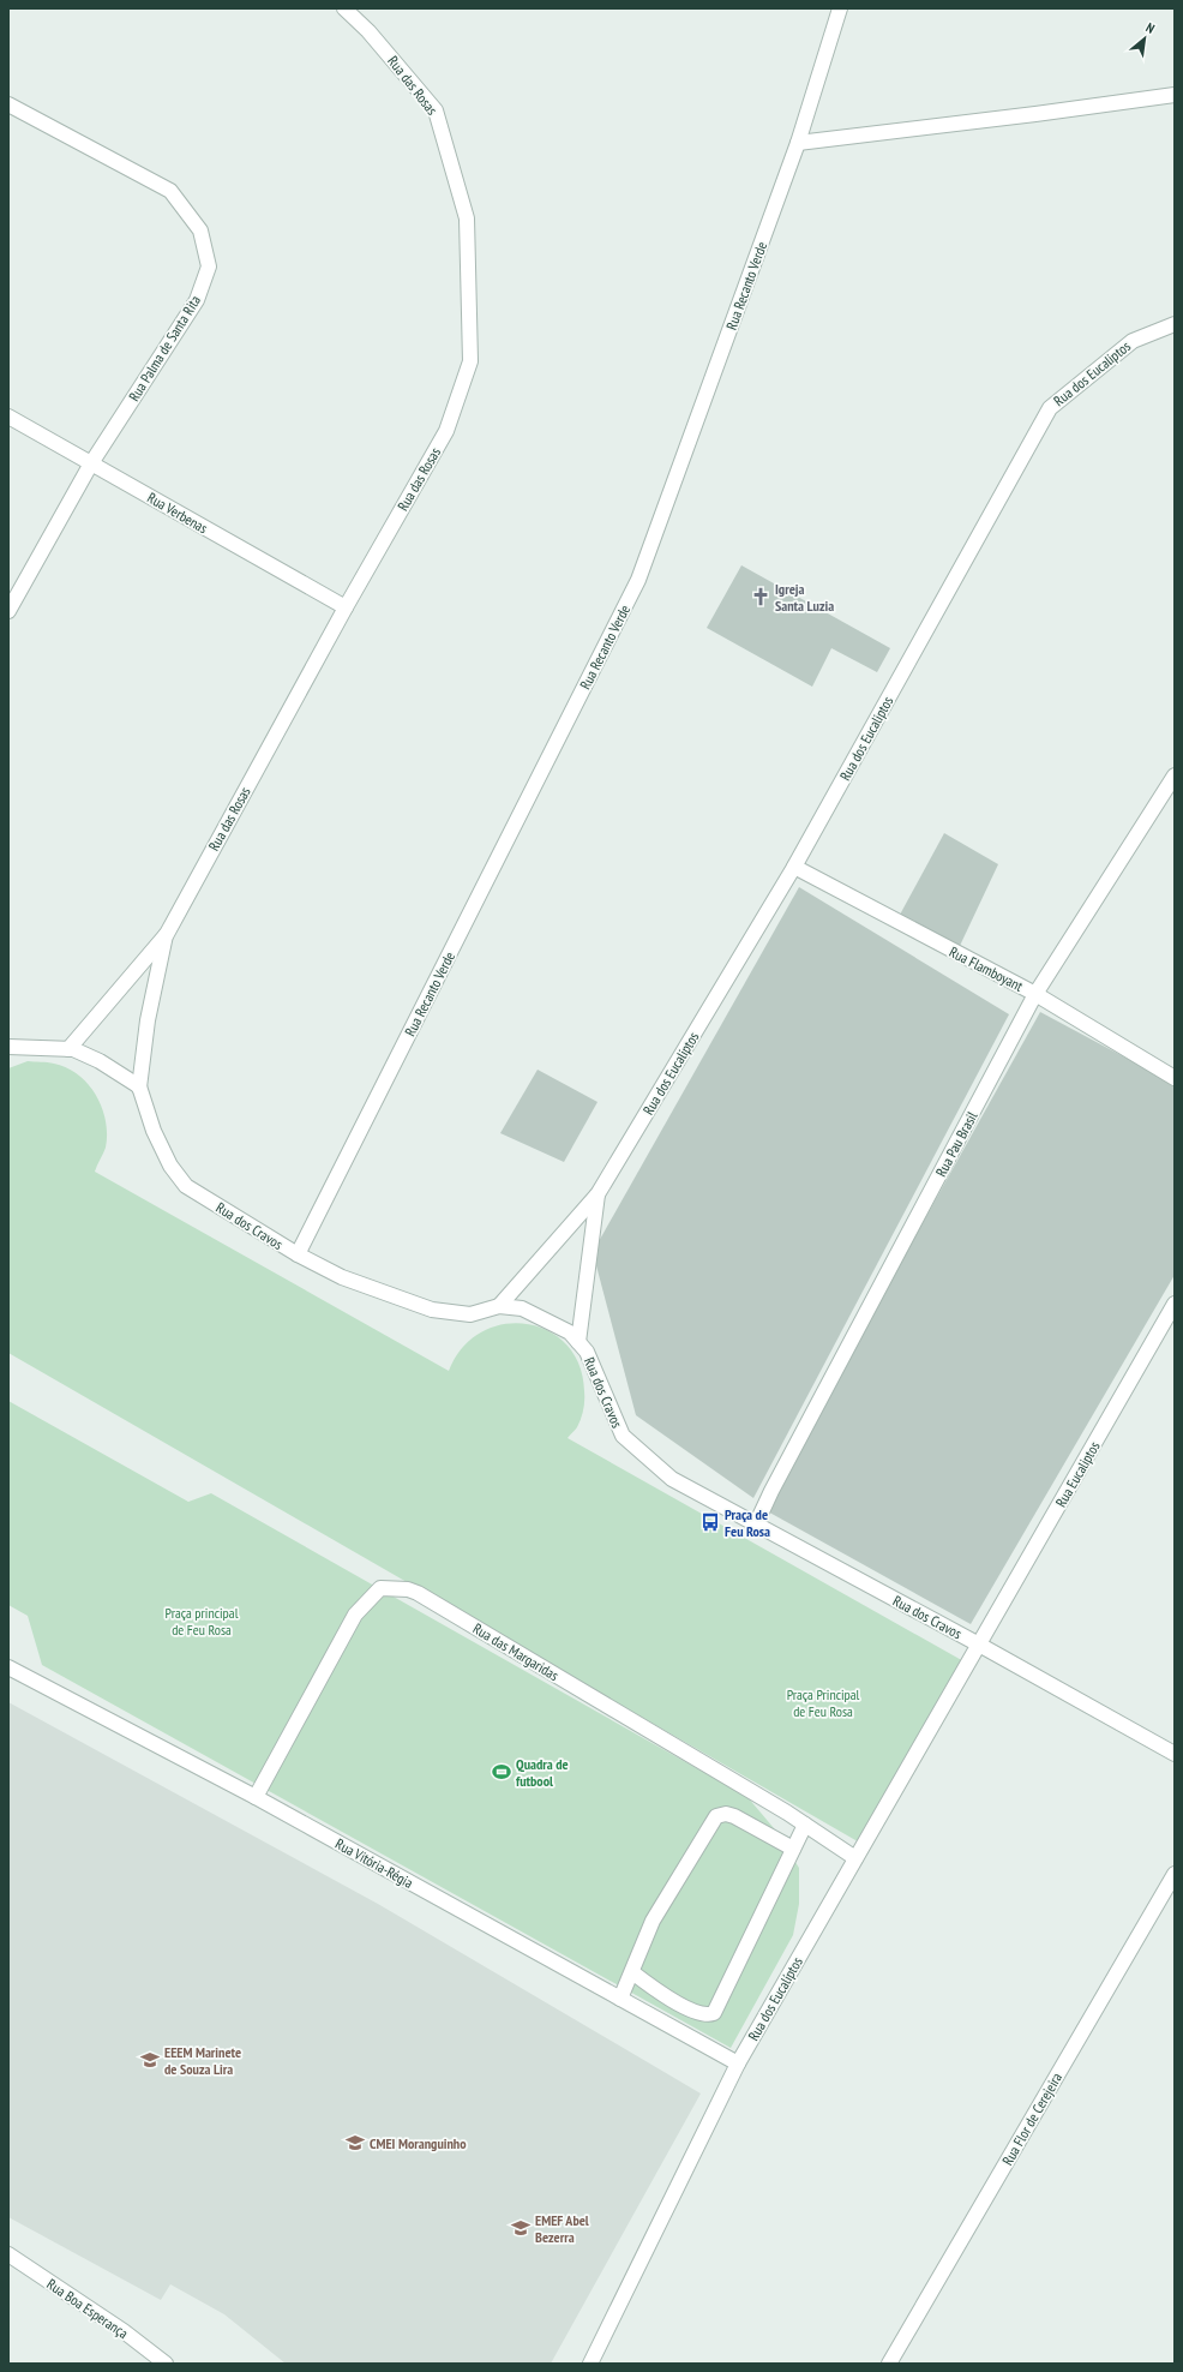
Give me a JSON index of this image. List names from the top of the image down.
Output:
{
  "streets": {
    "street": [
      "Rua das Rosas",
      "Rua Recanto Verde",
      "Rua Palma de Santa Rita",
      "Rua dos Eucaliptos",
      "Rua Verbenas",
      "Rua Flamboyant",
      "Rua Pau Brasil",
      "Rua dos Cravos",
      "Rua Eucaliptos",
      "Rua das Margaridas",
      "Rua Vitória-Régia",
      "Rua dos Eucalíptos",
      "Rua Flor de Cerejeira",
      "Rua Boa Esperança"
    ]
  },
  "crossings": [
    ["Rua das Rosas", "Rua Verbenas"],
    ["Rua das Rosas", "Rua dos Cravos"],
    ["Rua Recanto Verde", "Rua dos Cravos"],
    ["Rua Palma de Santa Rita", "Rua Verbenas"],
    ["Rua dos Eucaliptos", "Rua Flamboyant"],
    ["Rua dos Eucaliptos", "Rua dos Cravos"],
    ["Rua Flamboyant", "Rua Pau Brasil"],
    ["Rua Pau Brasil", "Rua dos Cravos"],
    ["Rua dos Cravos", "Rua Eucaliptos"],
    ["Rua dos Cravos", "Rua dos Eucalíptos"],
    ["Rua Eucaliptos", "Rua dos Eucalíptos"],
    ["Rua das Margaridas", "Rua Vitória-Régia"],
    ["Rua das Margaridas", "Rua dos Eucalíptos"],
    ["Rua Vitória-Régia", "Rua dos Eucalíptos"]
  ],
  "parks": ["Praça principal de Feu Rosa", "Praça Principal de Feu Rosa"],
  "places": {
    "church": ["Igreja Santa Luzia"],
    "bus stop": ["Praça de Feu Rosa"],
    "sports": ["Quadra de futbool"],
    "school or university": ["EEEM Marinete de Souza Lira", "CMEI Moranguinho", "EMEF Abel Bezerra"]
  },
  "north": "top right"
}
